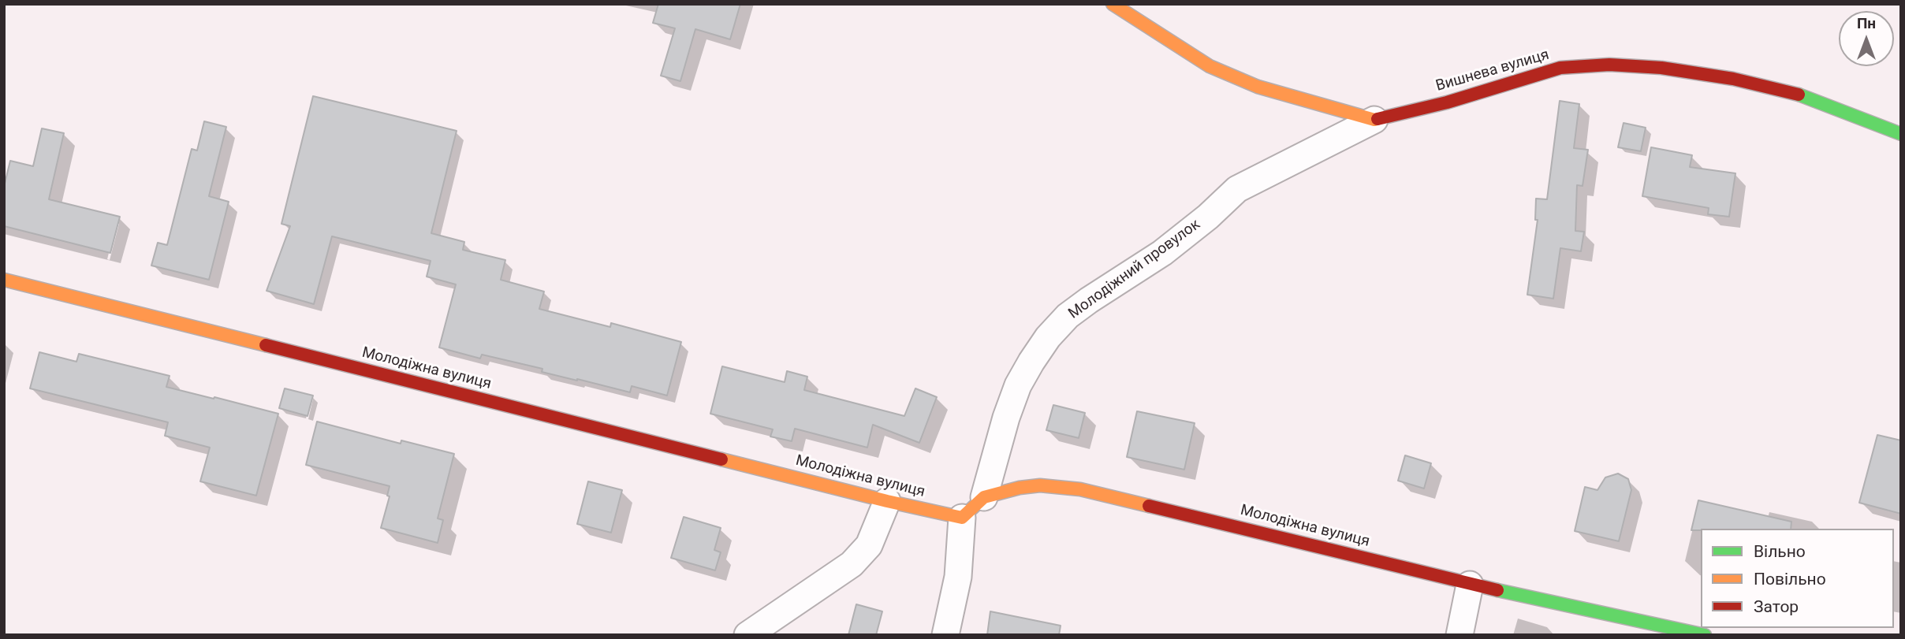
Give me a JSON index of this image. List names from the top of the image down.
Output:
{
  "streets": {
    "street": ["Вишнева вулиця", "Молодіжний провулок", "Молодіжна вулиця"]
  },
  "crossings": [
    ["Вишнева вулиця", "Молодіжний провулок"],
    ["Молодіжний провулок", "Молодіжна вулиця"]
  ],
  "legend": ["Вільно", "Повільно", "Затор"],
  "north": "top"
}
